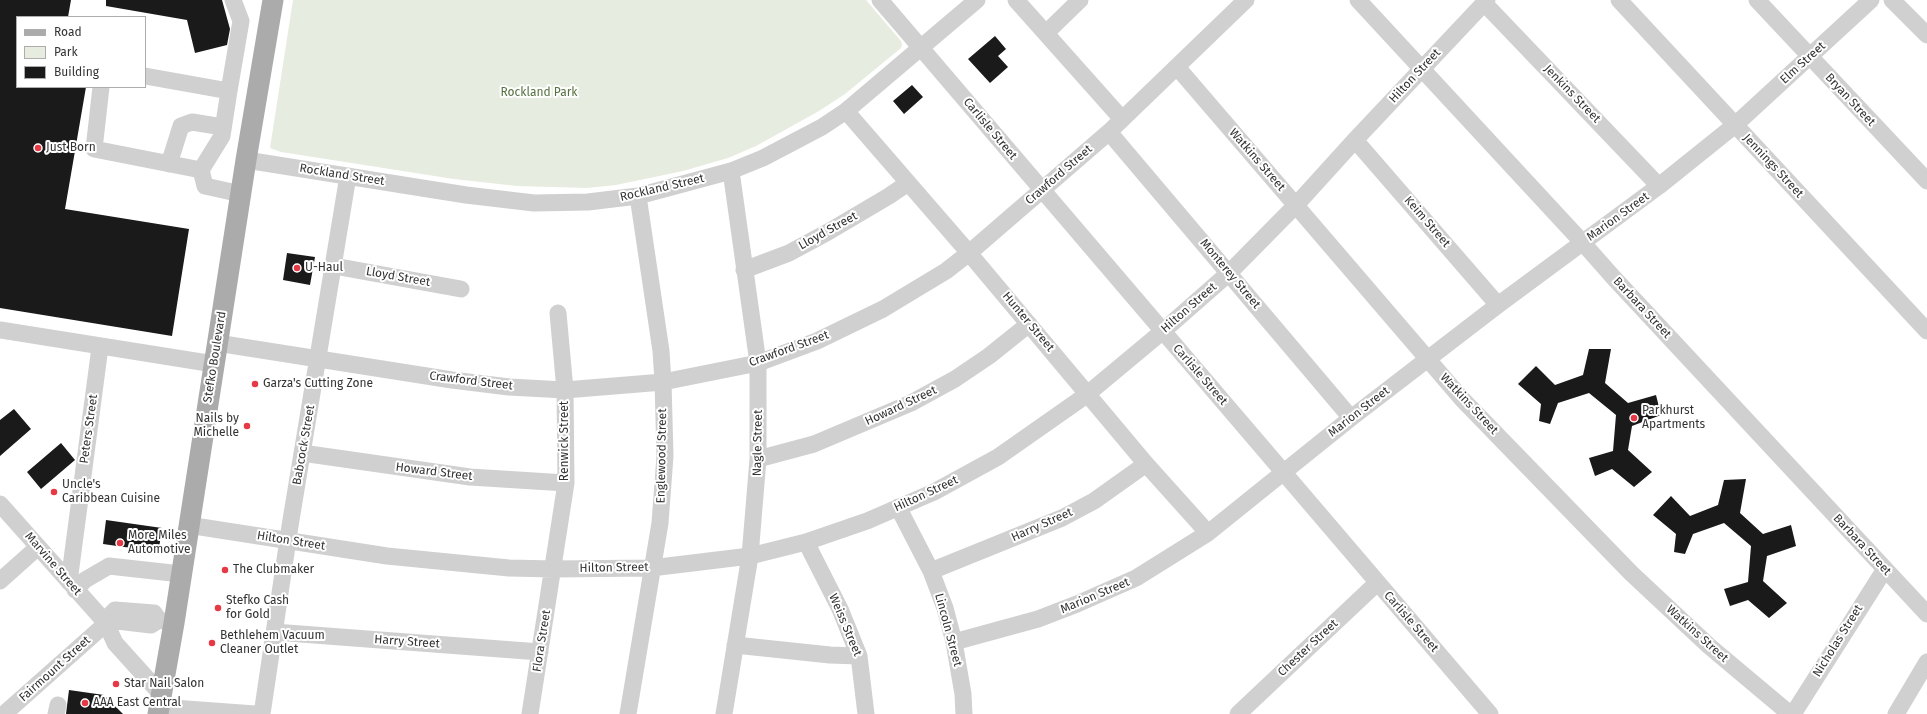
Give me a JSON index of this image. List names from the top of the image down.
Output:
{
  "streets": {
    "main road": ["Stefko Boulevard"],
    "street": [
      "Elm Street",
      "Hilton Street",
      "Jenkins Street",
      "Bryan Street",
      "Carlisle Street",
      "Watkins Street",
      "Jennings Street",
      "Rockland Street",
      "Crawford Street",
      "Marion Street",
      "Keim Street",
      "Lloyd Street",
      "Monterey Street",
      "Barbara Street",
      "Hunter Street",
      "Howard Street",
      "Peters Street",
      "Renwick Street",
      "Nagle Street",
      "Babcock Street",
      "Englewood Street",
      "Harry Street",
      "Marvine Street",
      "Weiss Street",
      "Lincoln Street",
      "Flora Street",
      "Nicholas Street",
      "Chester Street",
      "Fairmount Street"
    ]
  },
  "crossings": [
    ["Elm Street", "Bryan Street"],
    ["Elm Street", "Jennings Street"],
    ["Elm Street", "Marion Street"],
    ["Hilton Street", "Jenkins Street"],
    ["Hilton Street", "Carlisle Street"],
    ["Hilton Street", "Watkins Street"],
    ["Hilton Street", "Keim Street"],
    ["Hilton Street", "Monterey Street"],
    ["Hilton Street", "Barbara Street"],
    ["Hilton Street", "Hunter Street"],
    ["Hilton Street", "Stefko Boulevard"],
    ["Hilton Street", "Renwick Street"],
    ["Hilton Street", "Nagle Street"],
    ["Hilton Street", "Babcock Street"],
    ["Hilton Street", "Englewood Street"],
    ["Hilton Street", "Weiss Street"],
    ["Hilton Street", "Lincoln Street"],
    ["Hilton Street", "Flora Street"],
    ["Jenkins Street", "Marion Street"],
    ["Carlisle Street", "Rockland Street"],
    ["Carlisle Street", "Crawford Street"],
    ["Carlisle Street", "Marion Street"],
    ["Carlisle Street", "Chester Street"],
    ["Watkins Street", "Crawford Street"],
    ["Watkins Street", "Marion Street"],
    ["Jennings Street", "Marion Street"],
    ["Rockland Street", "Hunter Street"],
    ["Rockland Street", "Stefko Boulevard"],
    ["Rockland Street", "Nagle Street"],
    ["Rockland Street", "Babcock Street"],
    ["Rockland Street", "Englewood Street"],
    ["Crawford Street", "Monterey Street"],
    ["Crawford Street", "Hunter Street"],
    ["Crawford Street", "Stefko Boulevard"],
    ["Crawford Street", "Renwick Street"],
    ["Crawford Street", "Nagle Street"],
    ["Crawford Street", "Babcock Street"],
    ["Crawford Street", "Englewood Street"],
    ["Marion Street", "Keim Street"],
    ["Marion Street", "Monterey Street"],
    ["Marion Street", "Barbara Street"],
    ["Marion Street", "Hunter Street"],
    ["Marion Street", "Lincoln Street"],
    ["Lloyd Street", "Hunter Street"],
    ["Lloyd Street", "Nagle Street"],
    ["Lloyd Street", "Babcock Street"],
    ["Barbara Street", "Nicholas Street"],
    ["Hunter Street", "Howard Street"],
    ["Hunter Street", "Harry Street"],
    ["Stefko Boulevard", "Marvine Street"],
    ["Howard Street", "Renwick Street"],
    ["Howard Street", "Nagle Street"],
    ["Howard Street", "Babcock Street"],
    ["Peters Street", "Marvine Street"],
    ["Renwick Street", "Flora Street"],
    ["Babcock Street", "Harry Street"],
    ["Harry Street", "Lincoln Street"],
    ["Harry Street", "Flora Street"],
    ["Marvine Street", "Fairmount Street"]
  ],
  "parks": ["Rockland Park"],
  "places": [
    "Just Born",
    "U-Haul",
    "Garza's Cutting Zone",
    "Parkhurst Apartments",
    "Nails by Michelle",
    "Uncle's Caribbean Cuisine",
    "More Miles Automotive",
    "The Clubmaker",
    "Stefko Cash for Gold",
    "Bethlehem Vacuum Cleaner Outlet",
    "Star Nail Salon",
    "AAA East Central"
  ],
  "legend": ["Road", "Park", "Building"]
}
